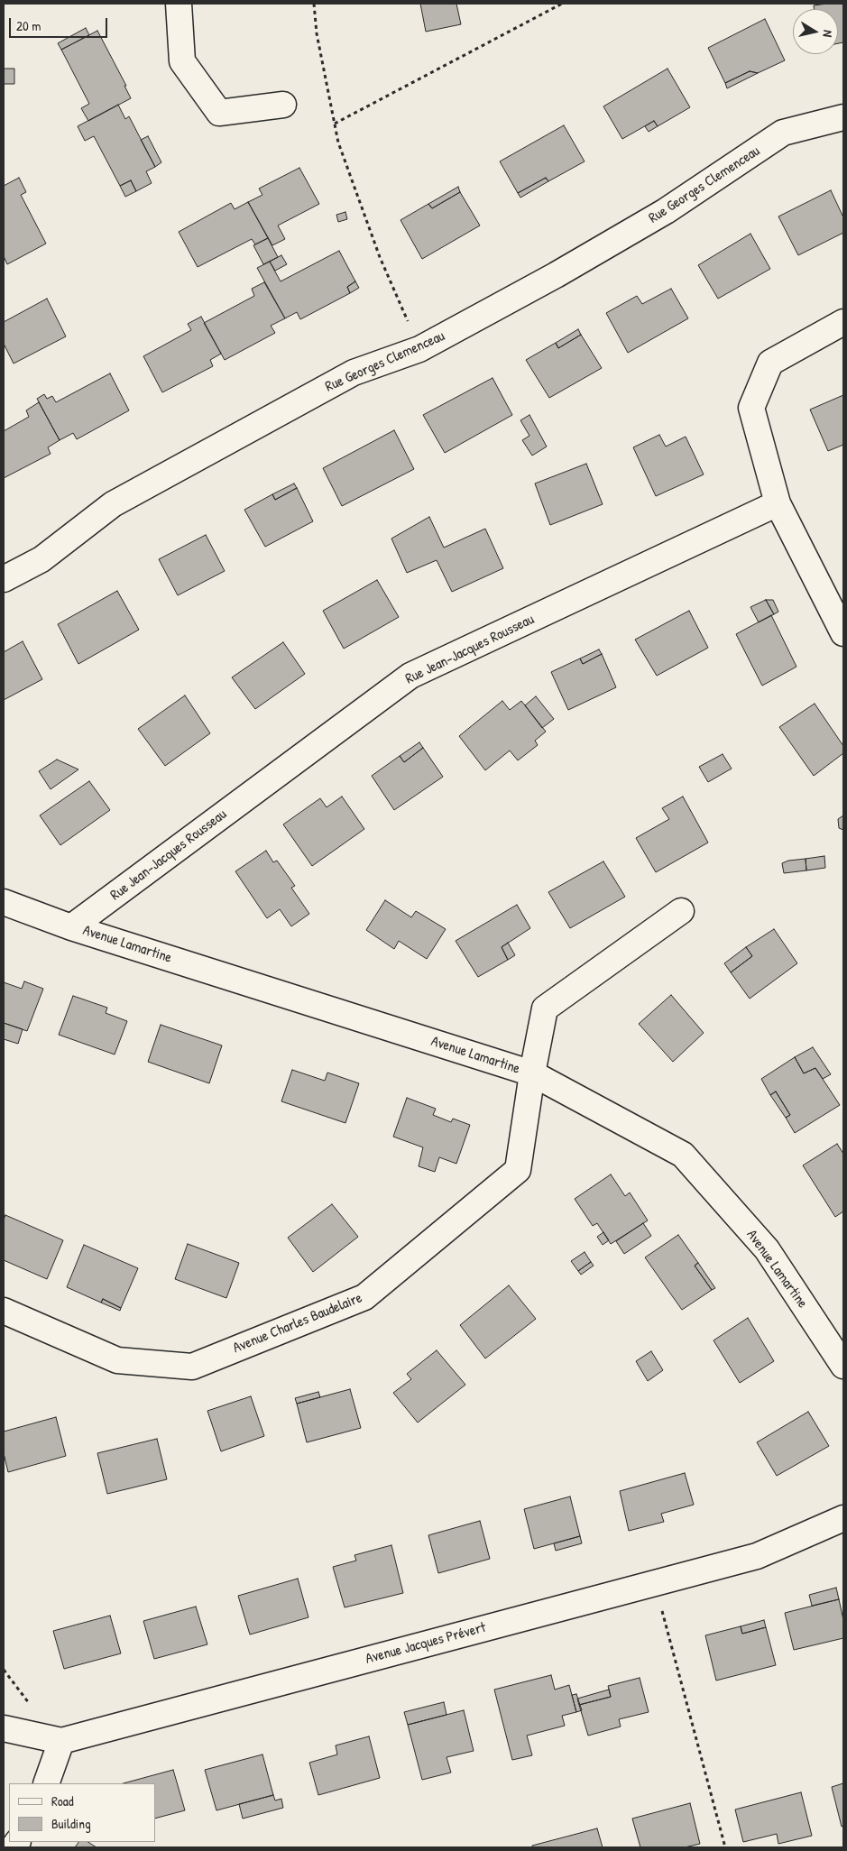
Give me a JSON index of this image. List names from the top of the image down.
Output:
{
  "streets": {
    "street": [
      "Rue Georges Clemenceau",
      "Rue Jean-Jacques Rousseau",
      "Avenue Lamartine",
      "Avenue Charles Baudelaire",
      "Avenue Jacques Prévert"
    ]
  },
  "crossings": [
    ["Rue Jean-Jacques Rousseau", "Avenue Lamartine"],
    ["Avenue Lamartine", "Avenue Charles Baudelaire"]
  ],
  "legend": ["Road", "Building"],
  "scale_bar": "20 m",
  "north": "right"
}
